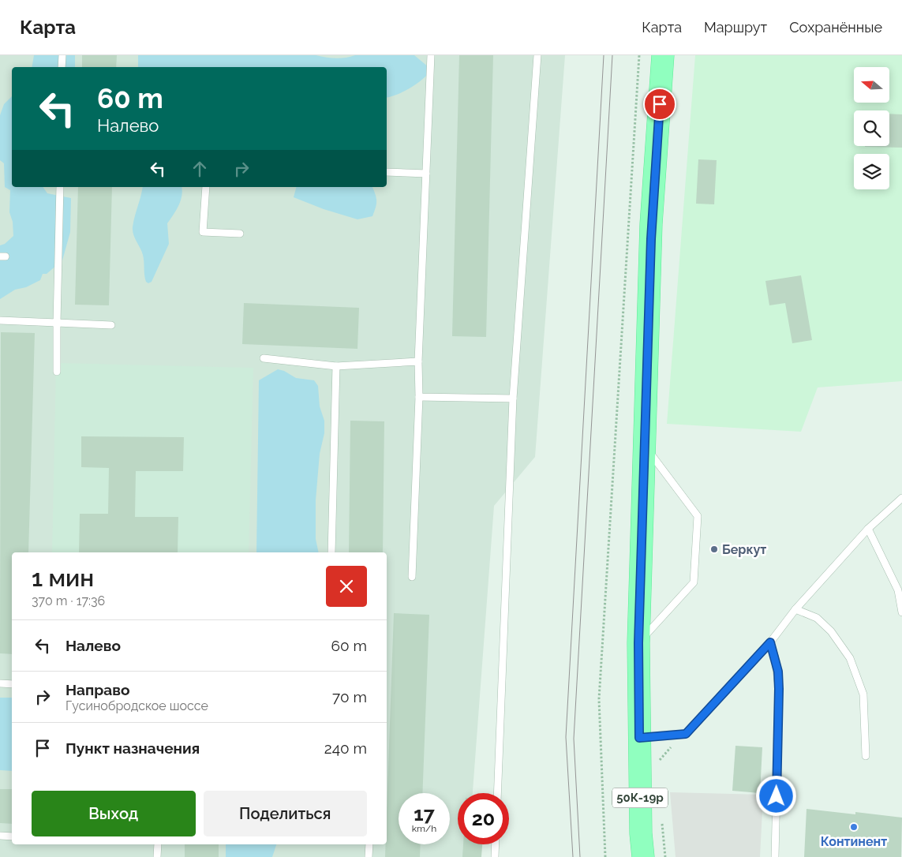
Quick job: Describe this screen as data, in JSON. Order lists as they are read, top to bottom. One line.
{"streets":{"main road":["50К-19р"]},"places":["Беркут","Континент"],"north":"left","page":{"header":"Карта","nav":["Карта","Маршрут","Сохранённые"],"turn":["60 m","Налево"],"heading":["1 мин","370 m · 17:36"],"list":[{"name":"Налево","value":"60 m"},{"name":"Направо","note":"Гусинобродское шоссе","value":"70 m"},{"name":"Пункт назначения","value":"240 m"}],"buttons":["Выход","Поделиться"],"speed":"17 km/h","limit":"20"}}
